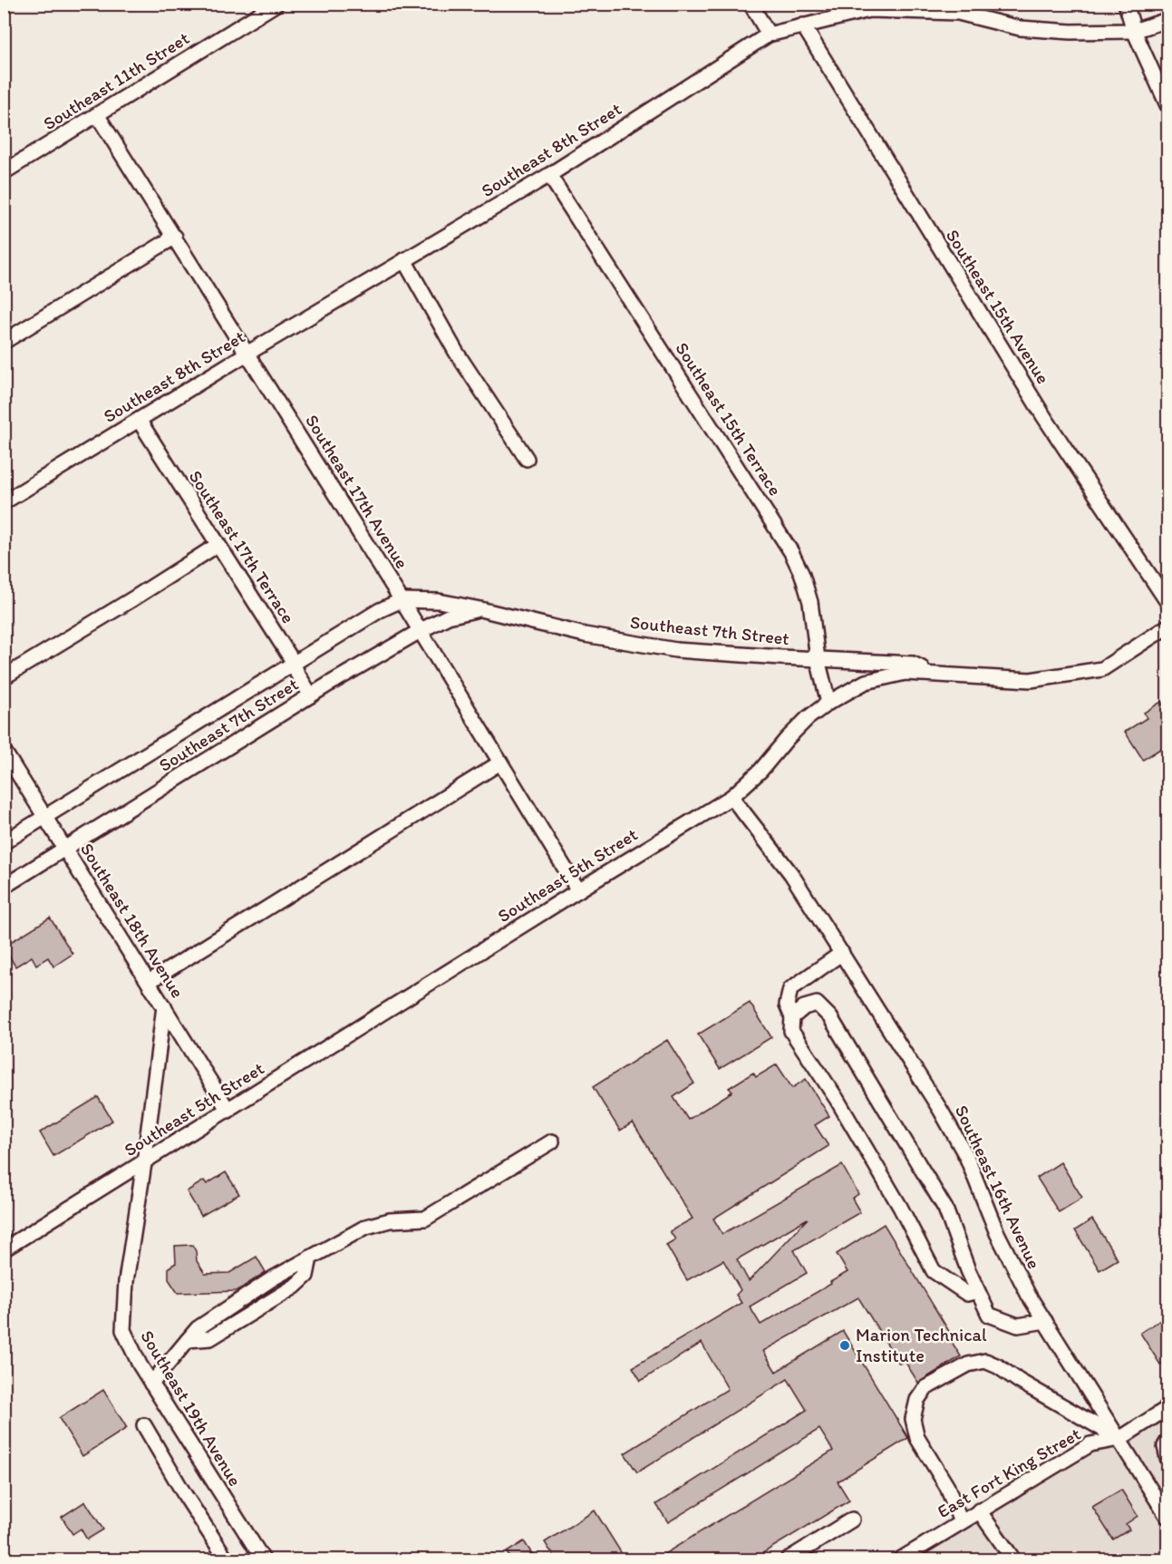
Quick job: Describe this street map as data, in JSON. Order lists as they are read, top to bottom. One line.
{"streets":{"street":["Southeast 11th Street","Southeast 8th Street","Southeast 15th Avenue","Southeast 15th Terrace","Southeast 17th Avenue","Southeast 17th Terrace","Southeast 7th Street","Southeast 5th Street","Southeast 18th Avenue","Southeast 16th Avenue","Southeast 19th Avenue","East Fort King Street"]},"crossings":[["Southeast 11th Street","Southeast 17th Avenue"],["Southeast 8th Street","Southeast 15th Avenue"],["Southeast 8th Street","Southeast 15th Terrace"],["Southeast 8th Street","Southeast 17th Avenue"],["Southeast 8th Street","Southeast 17th Terrace"],["Southeast 15th Terrace","Southeast 7th Street"],["Southeast 15th Terrace","Southeast 5th Street"],["Southeast 17th Avenue","Southeast 7th Street"],["Southeast 17th Avenue","Southeast 5th Street"],["Southeast 17th Terrace","Southeast 7th Street"],["Southeast 7th Street","Southeast 5th Street"],["Southeast 7th Street","Southeast 18th Avenue"],["Southeast 5th Street","Southeast 18th Avenue"],["Southeast 5th Street","Southeast 16th Avenue"],["Southeast 5th Street","Southeast 19th Avenue"],["Southeast 18th Avenue","Southeast 19th Avenue"],["Southeast 16th Avenue","East Fort King Street"]],"places":["Marion Technical Institute"]}
